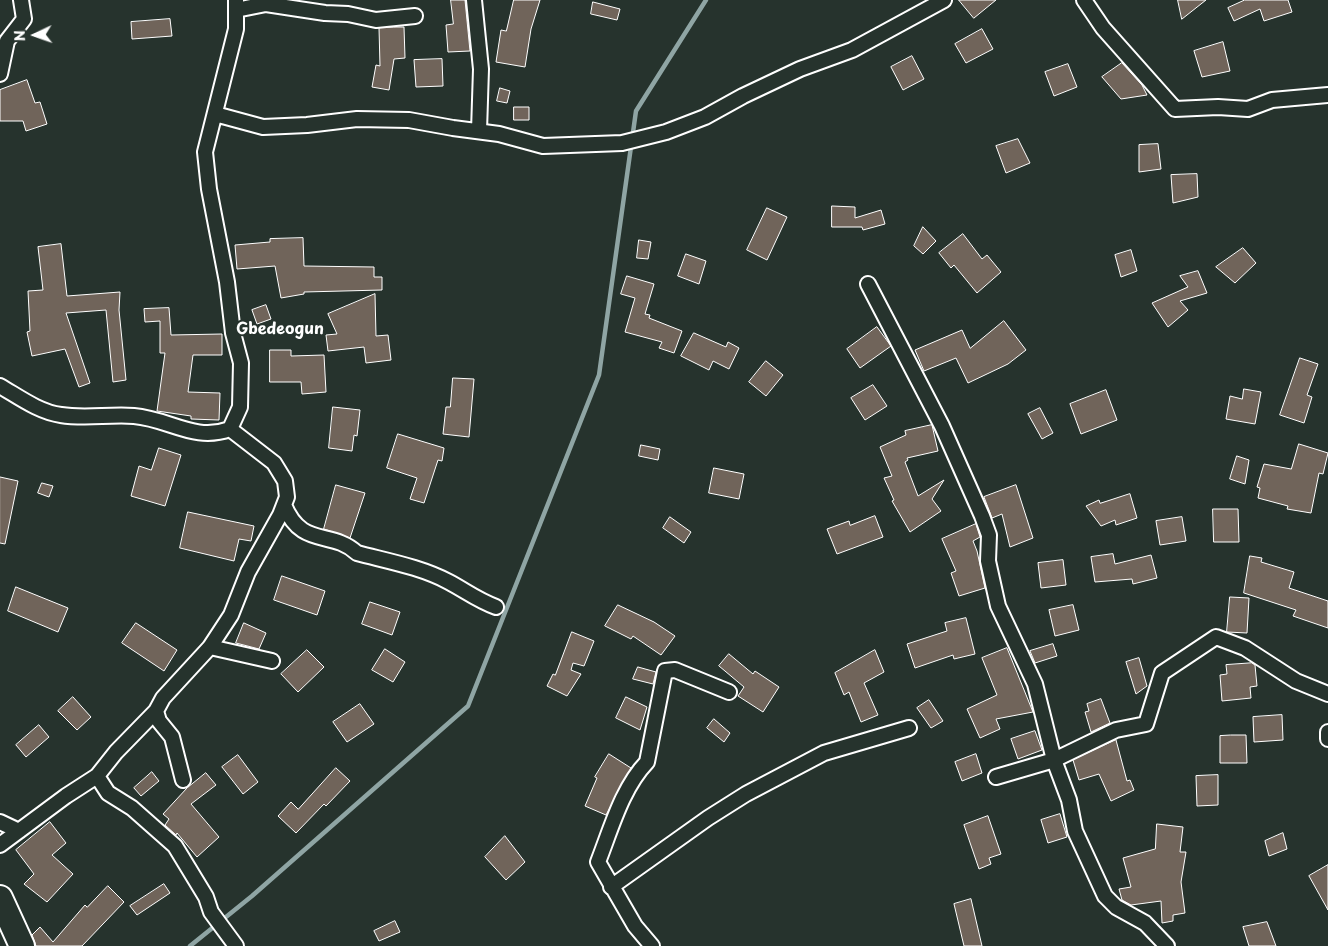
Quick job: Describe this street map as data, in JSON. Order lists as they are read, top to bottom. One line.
{"districts":["Gbedeogun"],"north":"left"}
